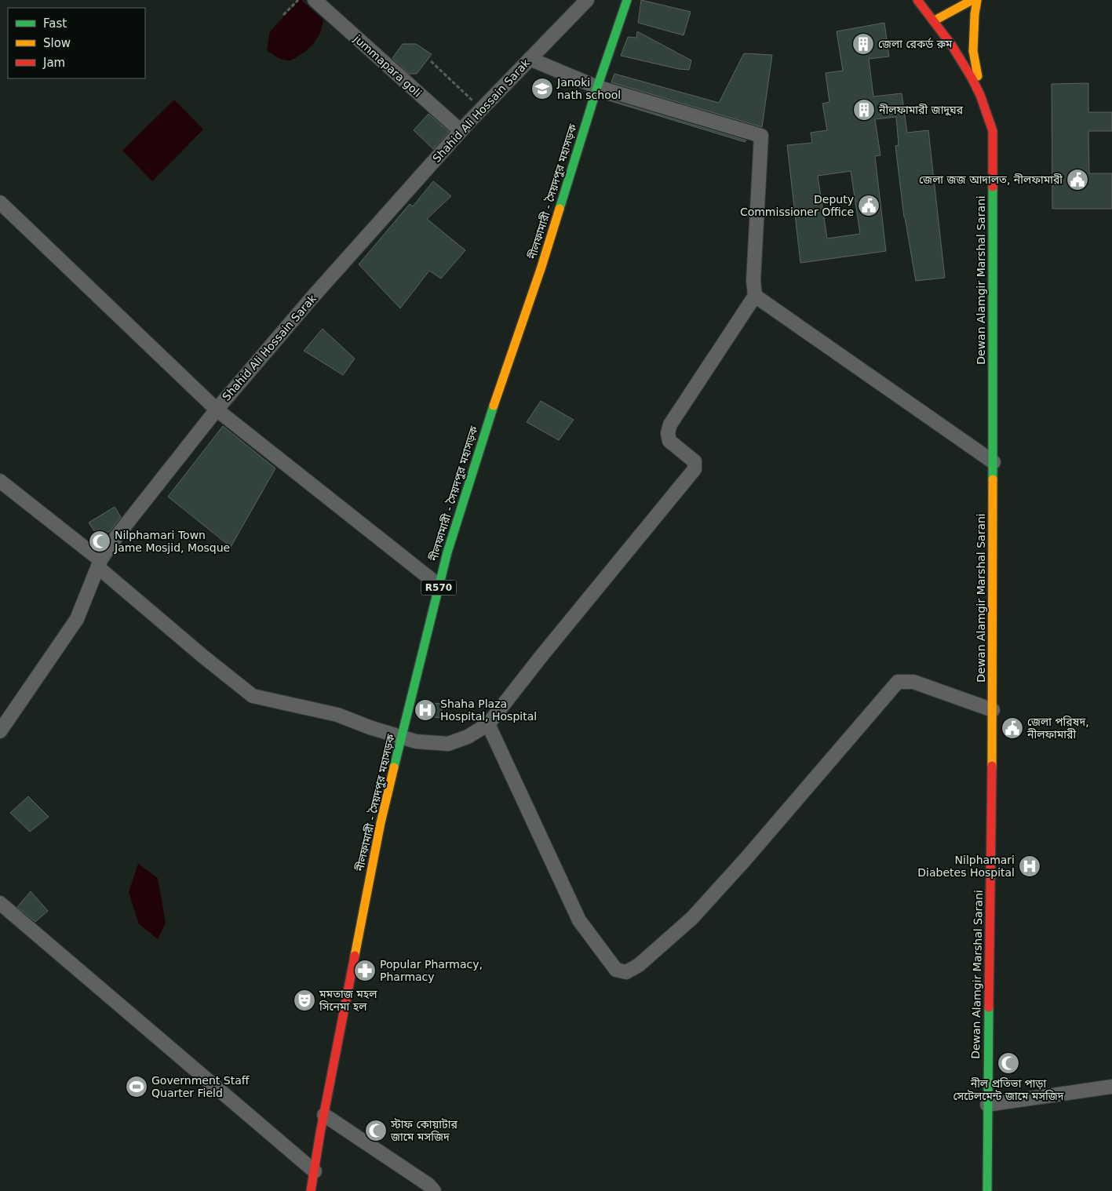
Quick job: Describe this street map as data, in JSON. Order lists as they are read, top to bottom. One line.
{"streets":{"street":["jummapara goli","Shahid Ali Hossain Sarak","নীলফামারী - সৈয়দপুর মহাসড়ক","Dewan Alamgir Marshal Sarani","R570"]},"crossings":[["jummapara goli","Shahid Ali Hossain Sarak"]],"places":{"building":["জেলা রেকর্ড রুম","নীলফামারী জাদুঘর"],"school or university":["Janoki nath school"],"public building":["জেলা জজ আদালত, নীলফামারী","Deputy Commissioner Office","জেলা পরিষদ, নীলফামারী"],"mosque":["Nilphamari Town Jame Mosjid, Mosque","নীল প্রতিভা পাড়া সেটেলমেন্ট জামে মসজিদ","স্টাফ কোয়াটার জামে মসজিদ"],"hospital":["Shaha Plaza Hospital, Hospital","Nilphamari Diabetes Hospital"],"pharmacy":["Popular Pharmacy, Pharmacy"],"theatre":["মমতাজ মহল সিনেমা হল"],"sports":["Government Staff Quarter Field"]},"legend":["Fast","Slow","Jam"]}
